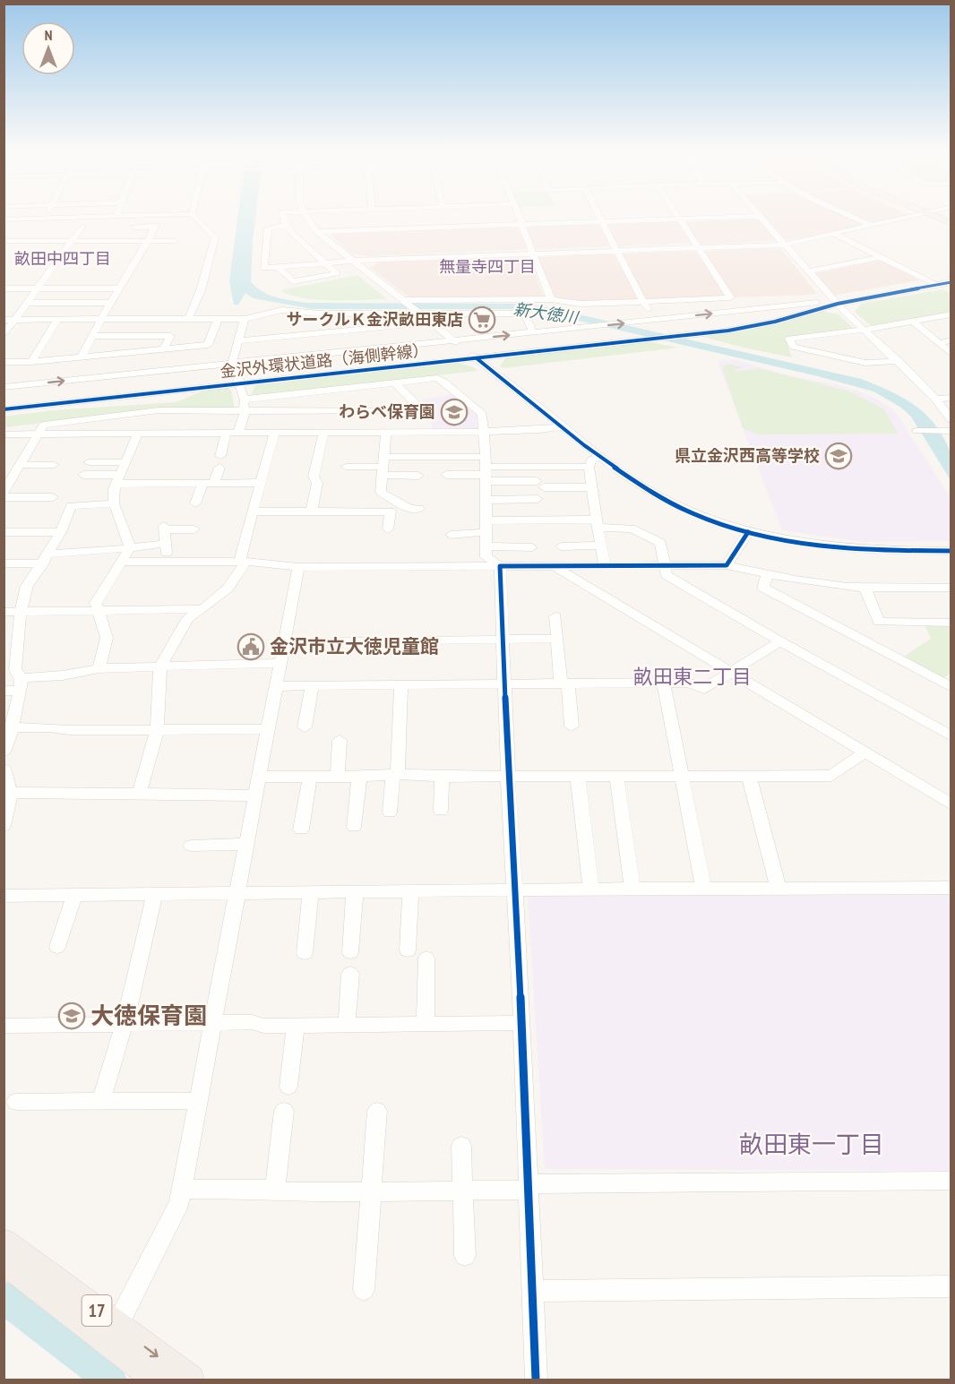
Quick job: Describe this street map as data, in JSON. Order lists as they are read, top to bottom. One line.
{"streets":{"main road":["17"],"street":["金沢外環状道路（海側幹線）"]},"districts":["畝田中四丁目","無量寺四丁目","畝田東二丁目","畝田東一丁目"],"water":["新大徳川"],"places":{"supermarket":["サークルＫ金沢畝田東店"],"school or university":["わらべ保育園","県立金沢西高等学校","大徳保育園"],"public building":["金沢市立大徳児童館"]},"north":"top"}
